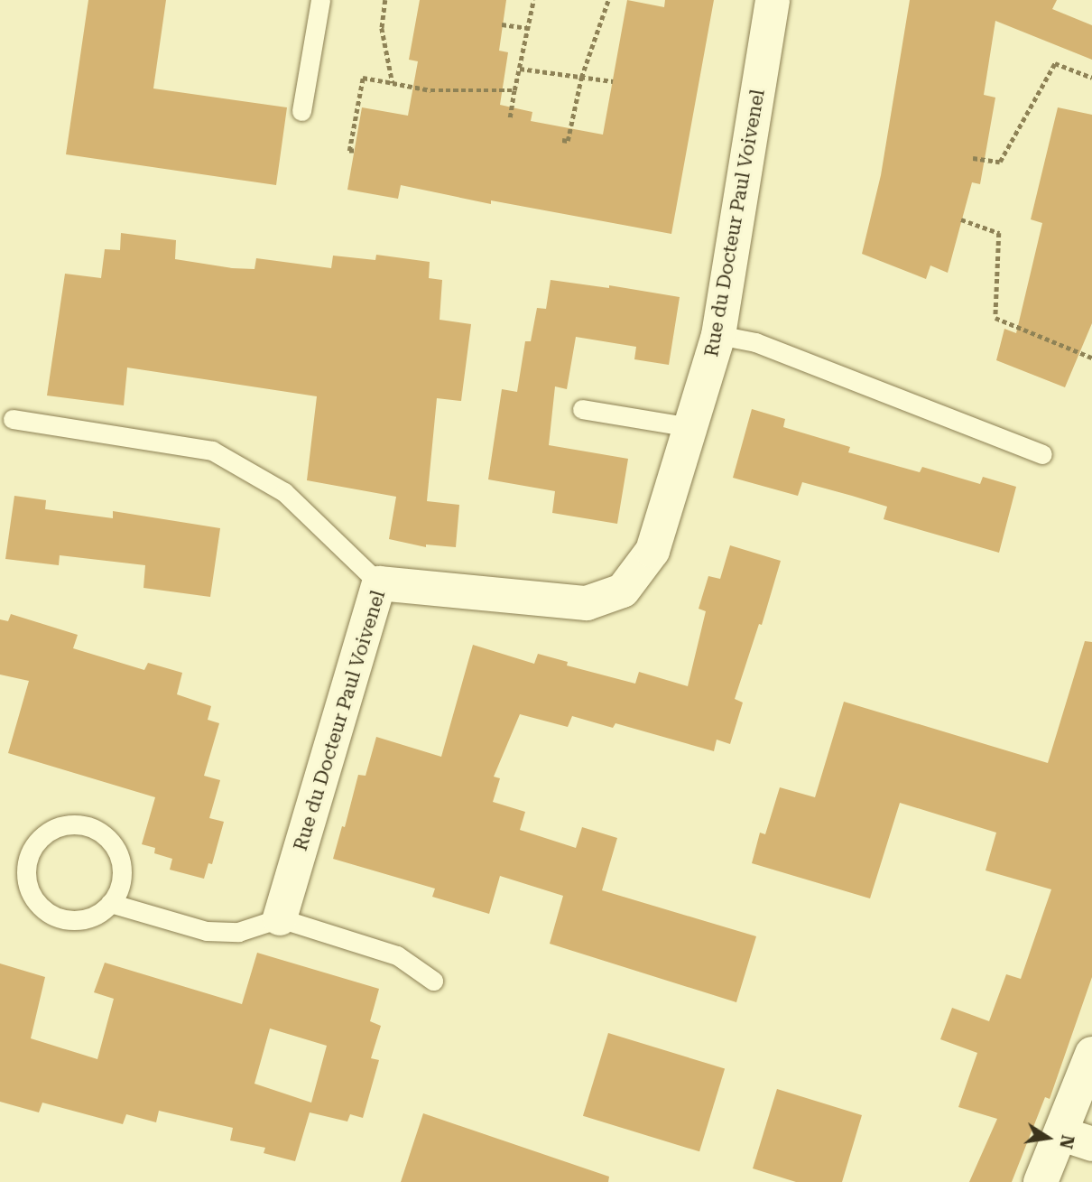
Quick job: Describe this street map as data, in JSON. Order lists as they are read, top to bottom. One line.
{"streets":{"street":["Rue du Docteur Paul Voivenel"]},"north":"right"}
